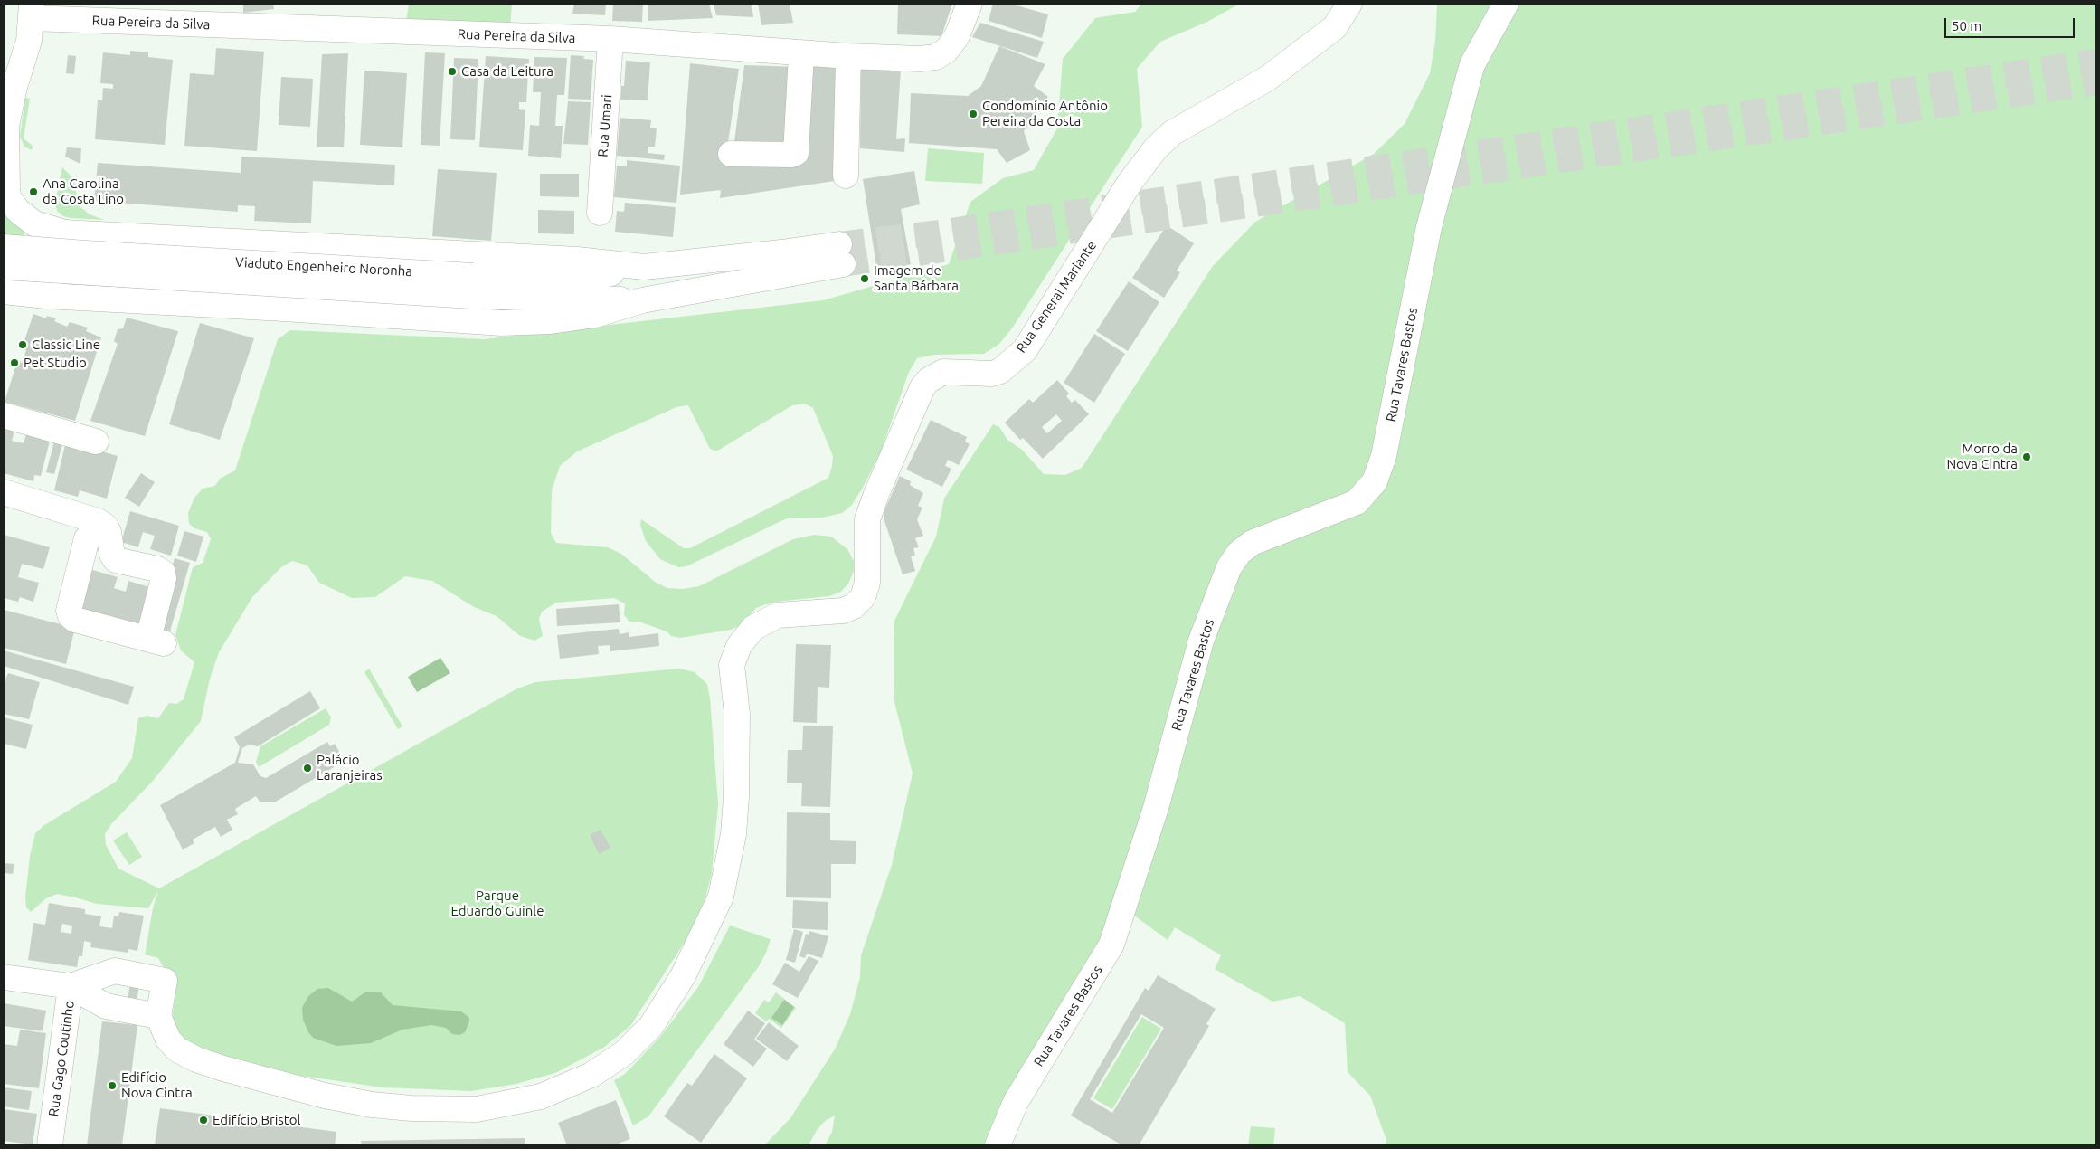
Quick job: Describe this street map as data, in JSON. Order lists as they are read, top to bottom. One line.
{"streets":{"street":["Rua Pereira da Silva","Rua Umari","Viaduto Engenheiro Noronha","Rua General Mariante","Rua Tavares Bastos","Rua Gago Coutinho"]},"crossings":[["Rua Pereira da Silva","Rua Umari"]],"parks":["Parque Eduardo Guinle"],"places":["Casa da Leitura","Condomínio Antônio Pereira da Costa","Ana Carolina da Costa Lino","Imagem de Santa Bárbara","Classic Line","Pet Studio","Morro da Nova Cintra","Palácio Laranjeiras","Edifício Nova Cintra","Edifício Bristol"],"scale_bar":"50 m"}
